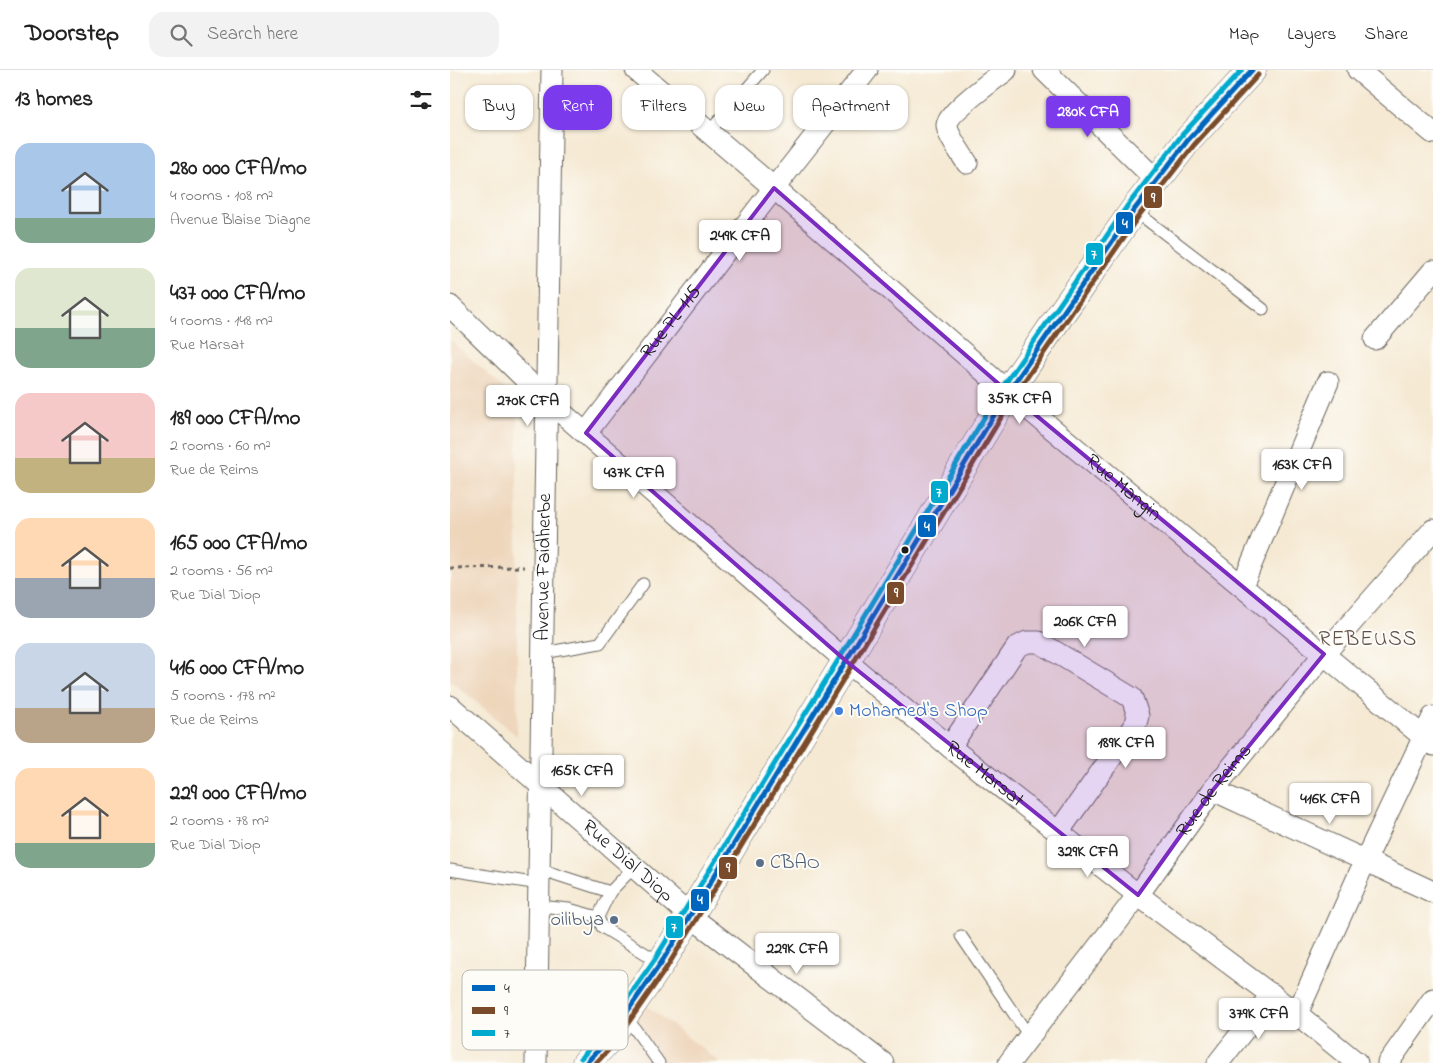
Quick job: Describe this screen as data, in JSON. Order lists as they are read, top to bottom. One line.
{"streets":{"street":["Rue PL-115","Rue Mangin","Avenue Faidherbe","Rue Marsat","Rue de Reims","Rue Dial Diop"]},"crossings":[["Rue PL-115","Rue Mangin"],["Rue PL-115","Rue Marsat"],["Rue Mangin","Rue de Reims"],["Avenue Faidherbe","Rue Marsat"],["Avenue Faidherbe","Rue Dial Diop"],["Rue Marsat","Rue de Reims"]],"districts":["REBEUSS"],"places":["Mohamed's Shop","CBAO","oilibya"],"lines":["transit line 4","transit line 7","transit line 9"],"legend":["4","9","7"],"page":{"header":"Doorstep","search":"Search here","nav":["Map","Layers","Share"],"heading":"13 homes","chip":["Buy","Rent","Filters","New","Apartment"],"price":["280K CFA","249K CFA","357K CFA","270K CFA","163K CFA","437K CFA","206K CFA","189K CFA","165K CFA","416K CFA","329K CFA","229K CFA","379K CFA"],"list":[{"name":"280 000 CFA/mo","note":"4 rooms · 108 m² · Avenue Blaise Diagne"},{"name":"437 000 CFA/mo","note":"4 rooms · 148 m² · Rue Marsat"},{"name":"189 000 CFA/mo","note":"2 rooms · 60 m² · Rue de Reims"},{"name":"165 000 CFA/mo","note":"2 rooms · 56 m² · Rue Dial Diop"},{"name":"416 000 CFA/mo","note":"5 rooms · 178 m² · Rue de Reims"},{"name":"229 000 CFA/mo","note":"2 rooms · 78 m² · Rue Dial Diop"}]}}
